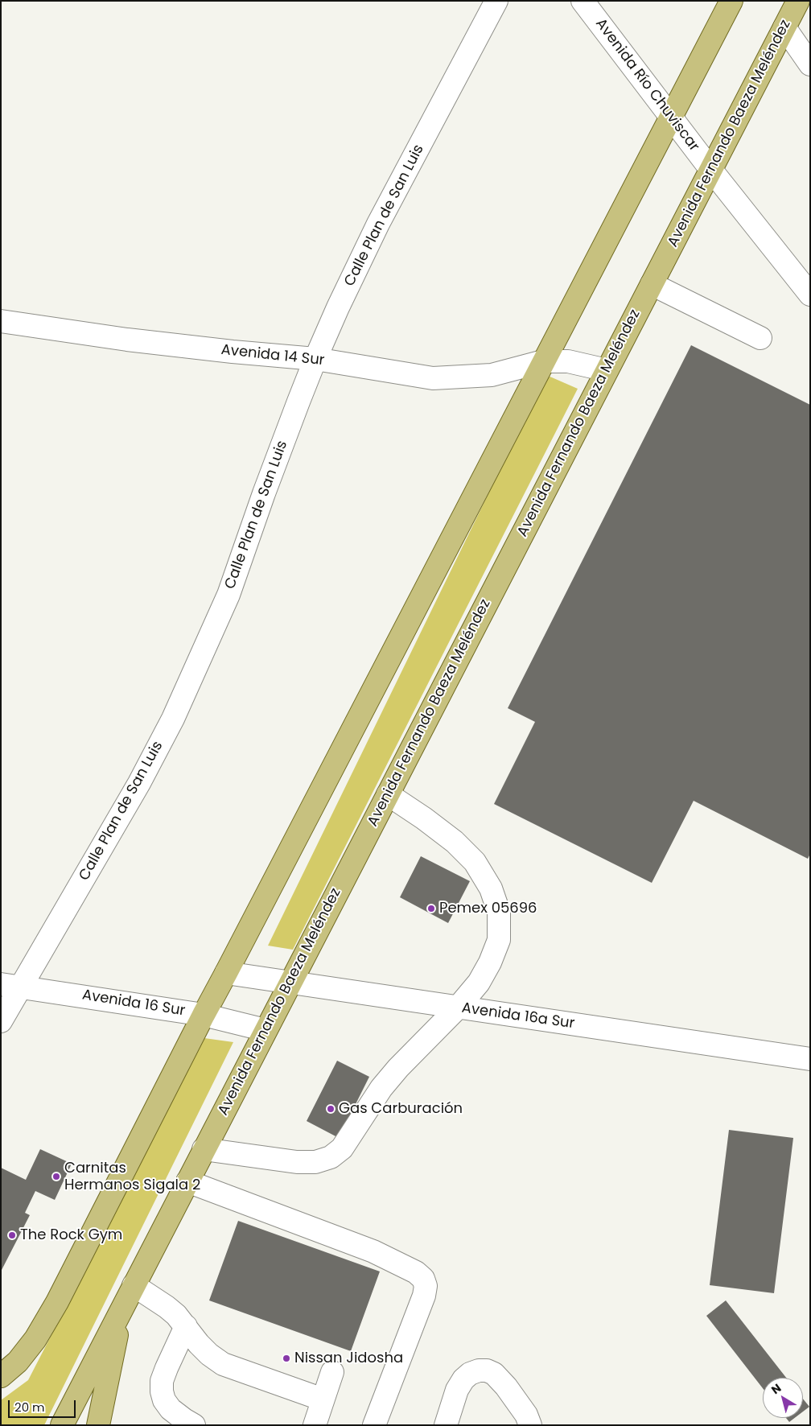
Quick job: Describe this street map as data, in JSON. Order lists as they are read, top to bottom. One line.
{"streets":{"main road":["Avenida Fernando Baeza Meléndez"],"street":["Avenida Río Chuviscar","Calle Plan de San Luis","Avenida 14 Sur","Avenida 16 Sur","Avenida 16a Sur"]},"crossings":[["Avenida Río Chuviscar","Avenida Fernando Baeza Meléndez"],["Avenida Fernando Baeza Meléndez","Avenida 14 Sur"],["Avenida Fernando Baeza Meléndez","Avenida 16 Sur"],["Avenida Fernando Baeza Meléndez","Avenida 16a Sur"],["Calle Plan de San Luis","Avenida 14 Sur"],["Calle Plan de San Luis","Avenida 16 Sur"]],"places":["Pemex 05696","Gas Carburación","Carnitas Hermanos Sigala 2","The Rock Gym","Nissan Jidosha"],"scale_bar":"20 m","north":"top left"}
